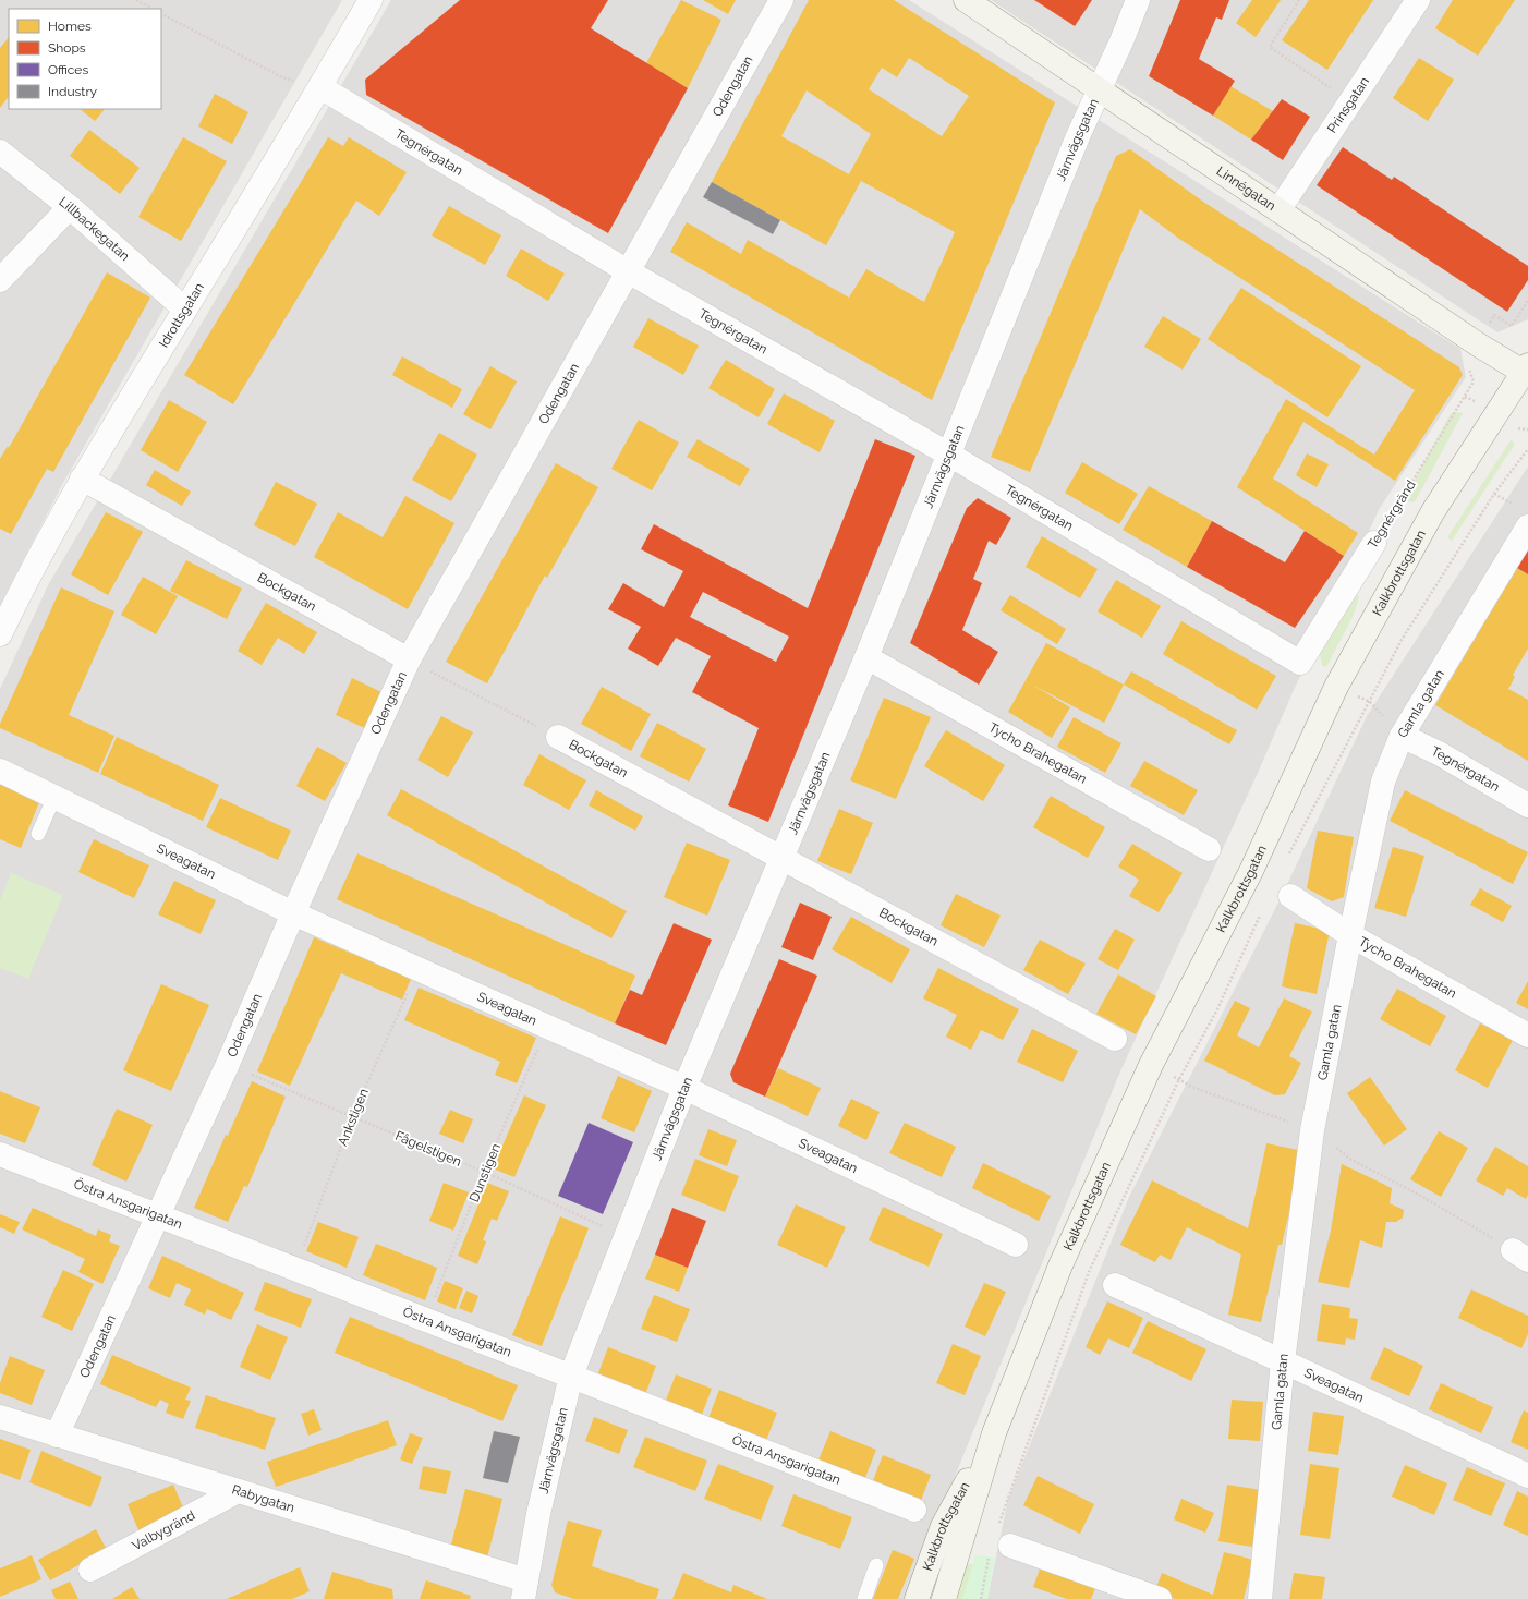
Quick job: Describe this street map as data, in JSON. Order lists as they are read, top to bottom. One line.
{"streets":{"main road":["Linnégatan","Kalkbrottsgatan"],"street":["Odengatan","Prinsgatan","Järnvägsgatan","Tegnérgatan","Lillbackegatan","Idrottsgatan","Tegnérgränd","Bockgatan","Gamla gatan","Tycho Brahegatan","Sveagatan","Östra Ansgarigatan","Rabygatan","Valbygränd"],"path":["Ankstigen","Fågelstigen","Dunstigen"]},"crossings":[["Odengatan","Tegnérgatan"],["Odengatan","Bockgatan"],["Odengatan","Sveagatan"],["Odengatan","Fågelstigen"],["Odengatan","Östra Ansgarigatan"],["Odengatan","Rabygatan"],["Prinsgatan","Linnégatan"],["Järnvägsgatan","Tegnérgatan"],["Järnvägsgatan","Linnégatan"],["Järnvägsgatan","Bockgatan"],["Järnvägsgatan","Tycho Brahegatan"],["Järnvägsgatan","Sveagatan"],["Järnvägsgatan","Fågelstigen"],["Järnvägsgatan","Östra Ansgarigatan"],["Järnvägsgatan","Rabygatan"],["Tegnérgatan","Idrottsgatan"],["Tegnérgatan","Tegnérgränd"],["Tegnérgatan","Gamla gatan"],["Linnégatan","Kalkbrottsgatan"],["Lillbackegatan","Idrottsgatan"],["Idrottsgatan","Bockgatan"],["Gamla gatan","Tycho Brahegatan"],["Gamla gatan","Sveagatan"],["Sveagatan","Ankstigen"],["Sveagatan","Dunstigen"],["Ankstigen","Fågelstigen"],["Ankstigen","Östra Ansgarigatan"],["Fågelstigen","Dunstigen"],["Dunstigen","Östra Ansgarigatan"],["Rabygatan","Valbygränd"]],"legend":["Homes","Shops","Offices","Industry"]}
